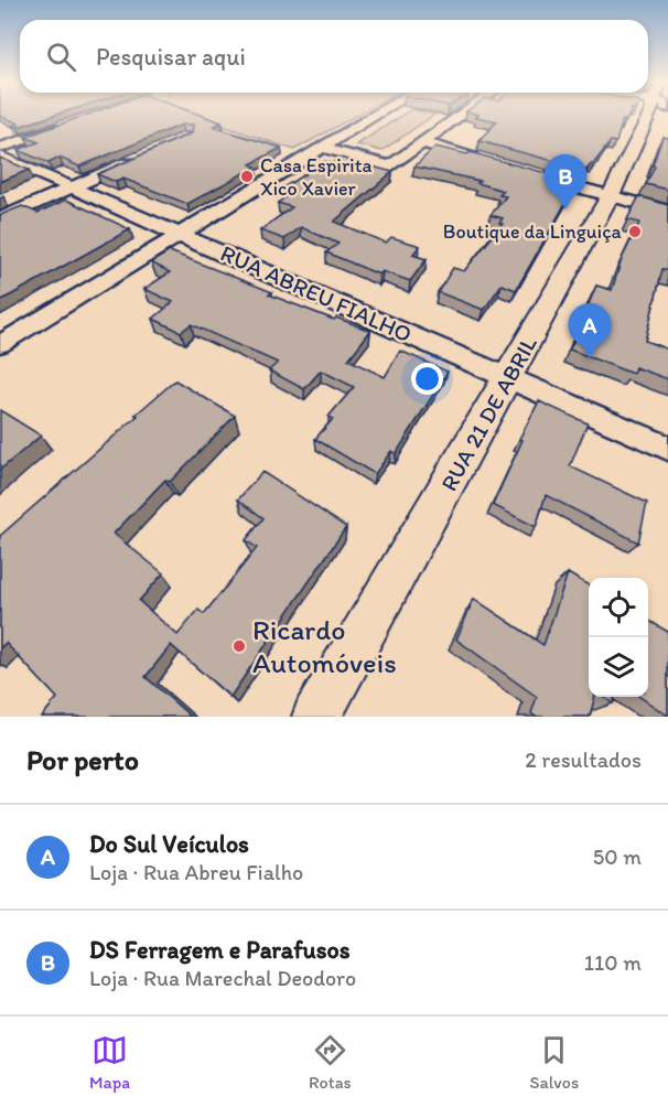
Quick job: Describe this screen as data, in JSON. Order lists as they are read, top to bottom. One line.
{"streets":{"street":["RUA ABREU FIALHO","RUA 21 DE ABRIL"]},"crossings":[["RUA ABREU FIALHO","RUA 21 DE ABRIL"]],"places":["Casa Espirita Xico Xavier","Boutique da Linguiça","Ricardo Automóveis"],"page":{"search":"Pesquisar aqui","pins":["B","A"],"heading":["Por perto","2 resultados"],"list":[{"mark":"A","name":"Do Sul Veículos","note":"Loja · Rua Abreu Fialho","value":"50 m"},{"mark":"B","name":"DS Ferragem e Parafusos","note":"Loja · Rua Marechal Deodoro","value":"110 m"}],"nav":["Mapa","Rotas","Salvos"]}}
